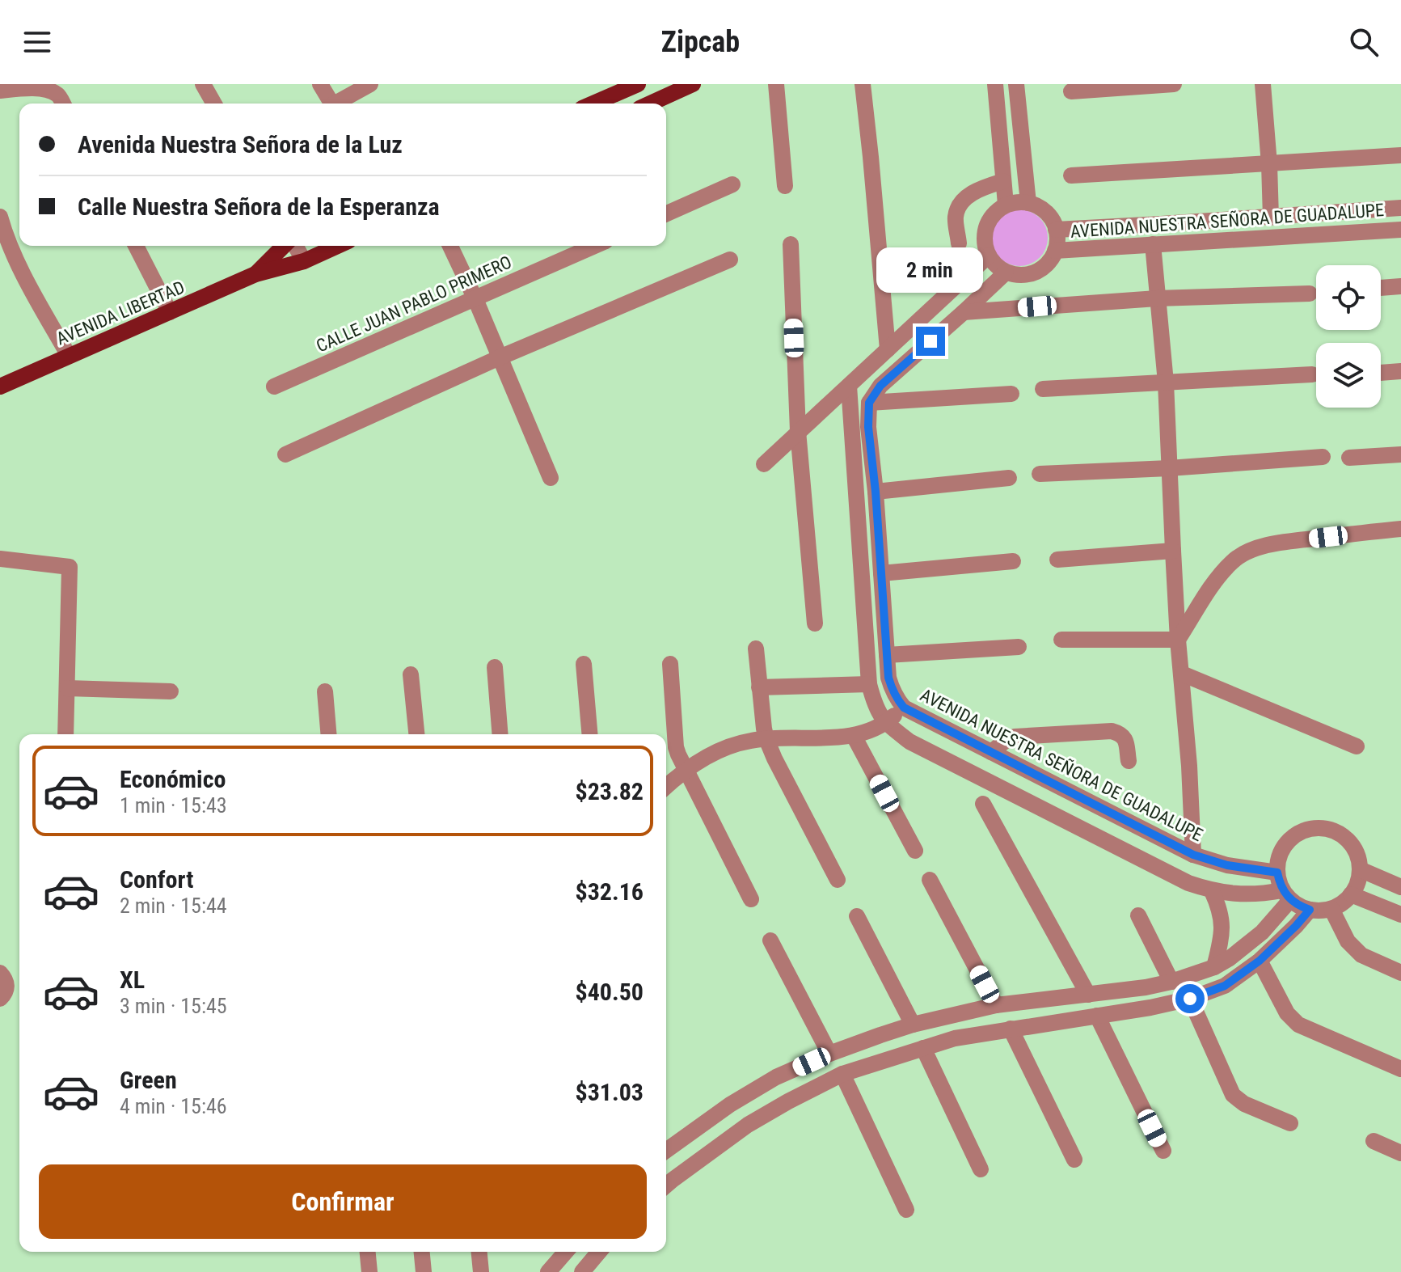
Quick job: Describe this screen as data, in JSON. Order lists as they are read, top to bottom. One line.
{"streets":{"main road":["AVENIDA LIBERTAD"],"street":["AVENIDA NUESTRA SEÑORA DE GUADALUPE","CALLE JUAN PABLO PRIMERO"]},"page":{"header":"Zipcab","banner":["Avenida Nuestra Señora de la Luz","Calle Nuestra Señora de la Esperanza"],"bubble":"2 min","list":[{"name":"Económico","note":"1 min · 15:43","value":"$23.82"},{"name":"Confort","note":"2 min · 15:44","value":"$32.16"},{"name":"XL","note":"3 min · 15:45","value":"$40.50"},{"name":"Green","note":"4 min · 15:46","value":"$31.03"}],"buttons":"Confirmar"}}
